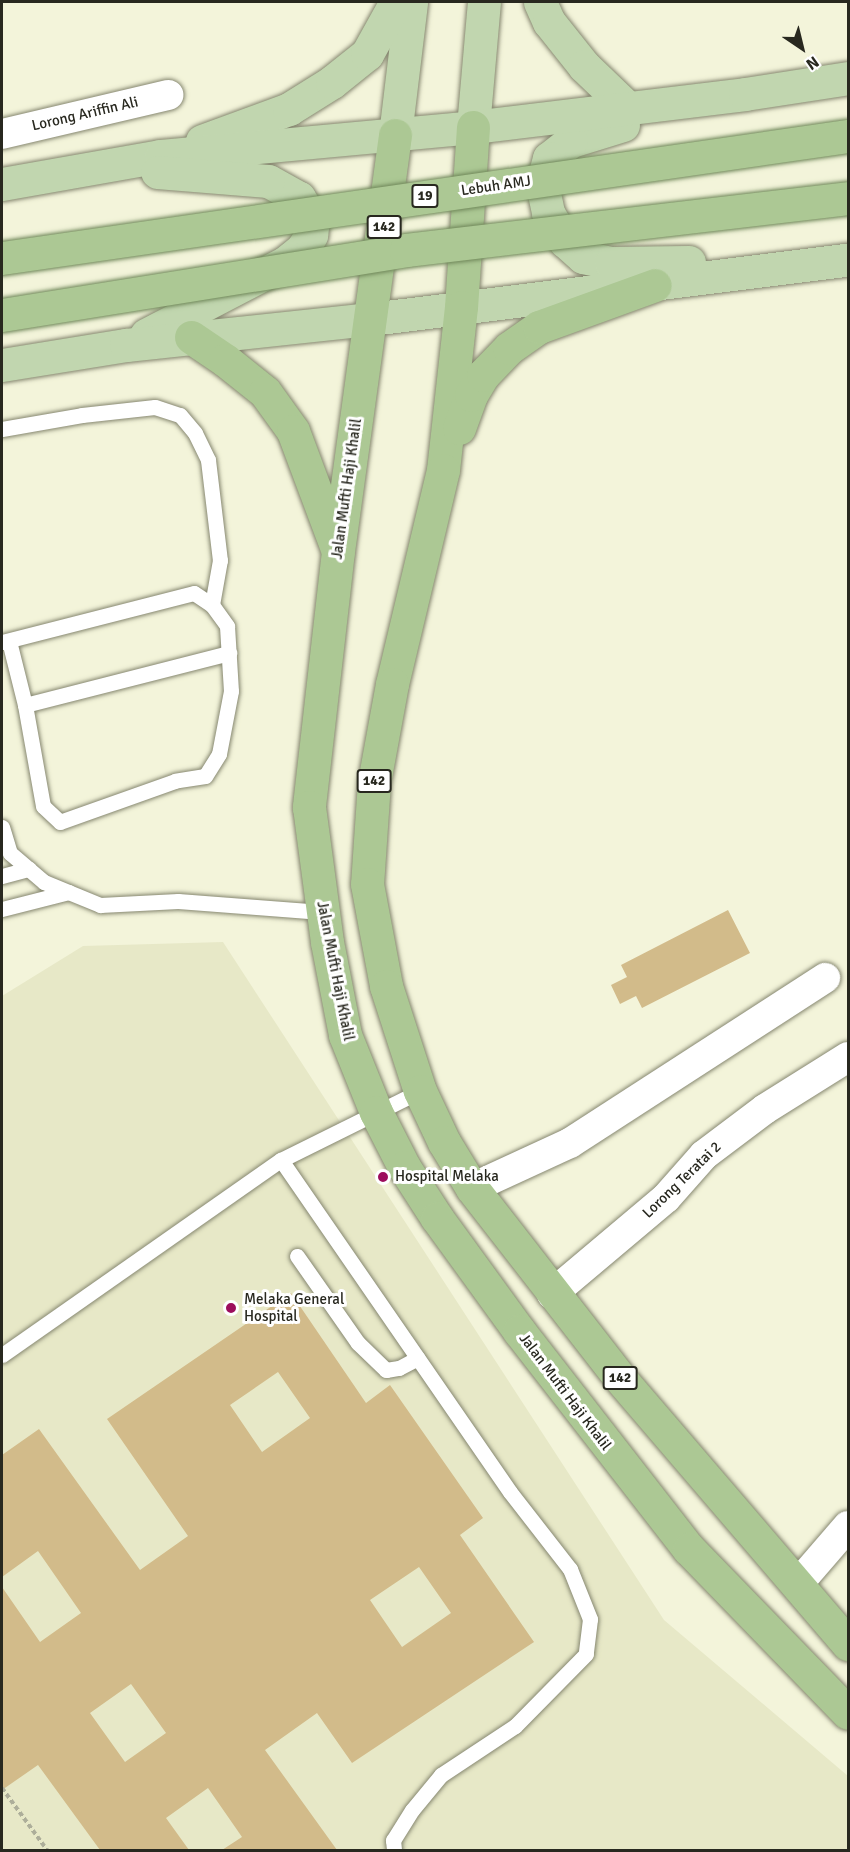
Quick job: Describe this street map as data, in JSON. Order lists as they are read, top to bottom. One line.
{"streets":{"highway":["Lebuh AMJ","19","142","Jalan Mufti Haji Khalil"],"street":["Lorong Ariffin Ali","Lorong Teratai 2"]},"crossings":[["142","Lorong Teratai 2"]],"places":["Hospital Melaka","Melaka General Hospital"],"north":"bottom right"}
